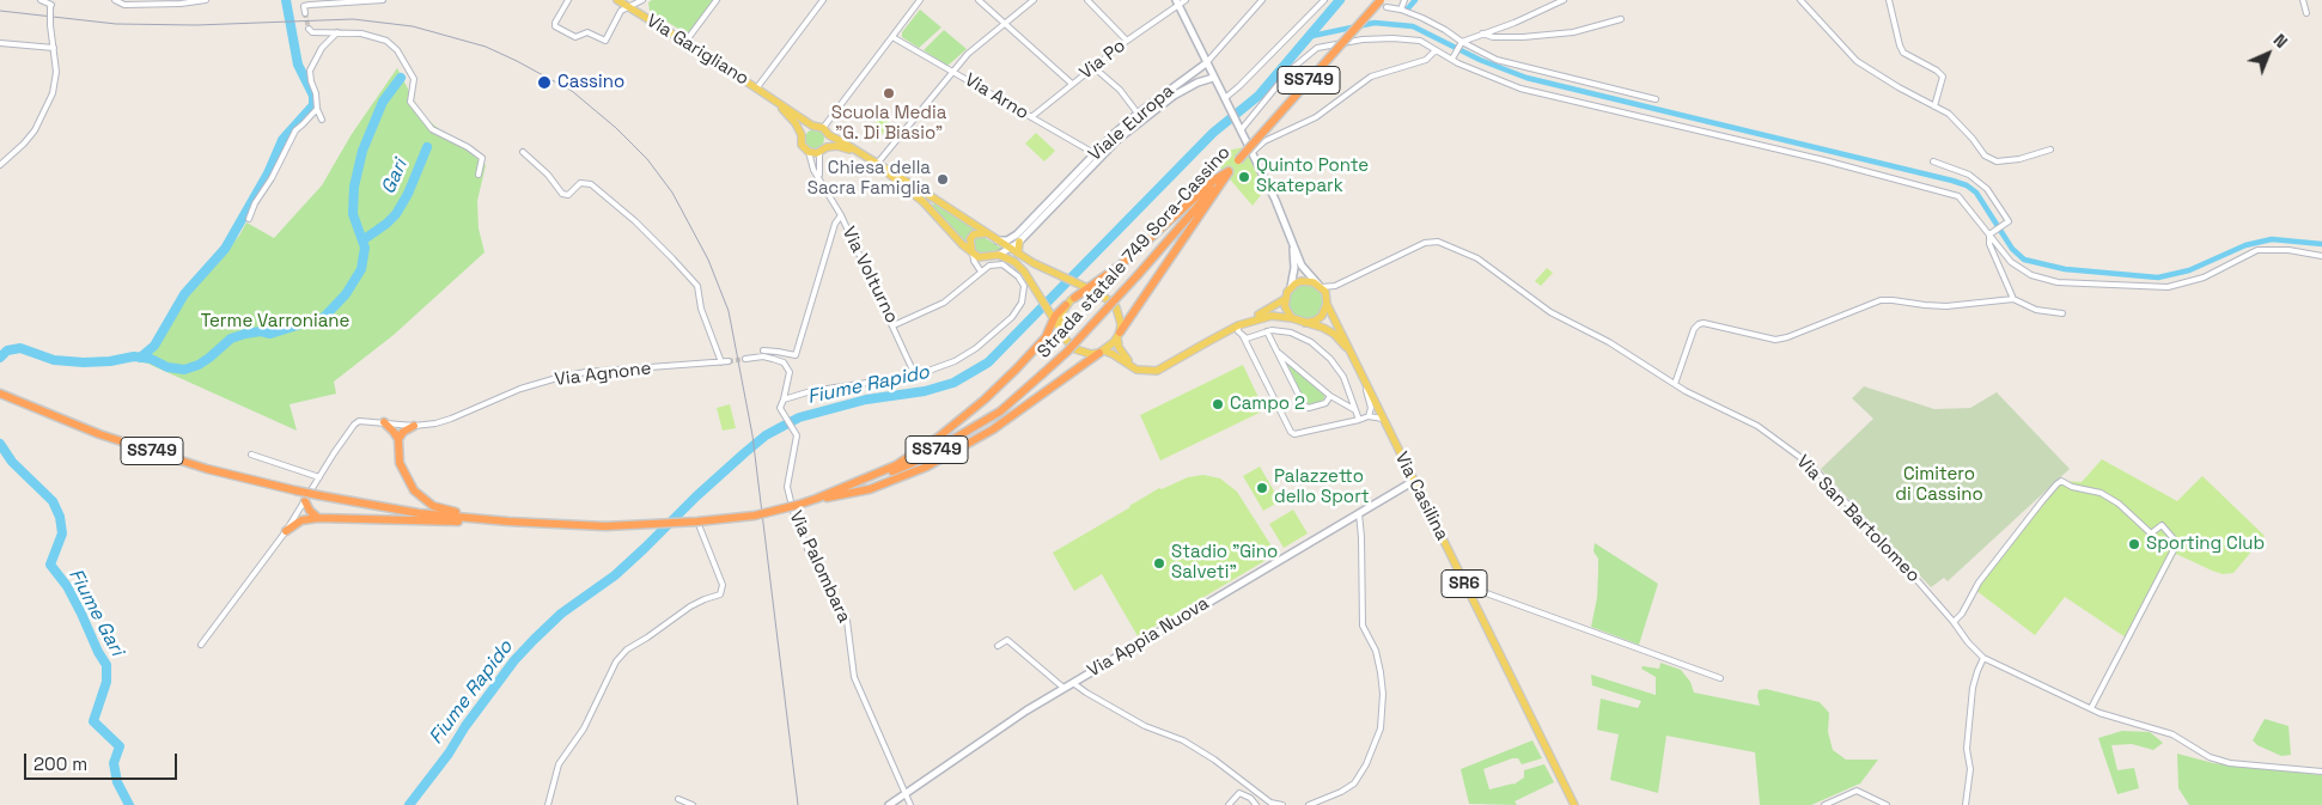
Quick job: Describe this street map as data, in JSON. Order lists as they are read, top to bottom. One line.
{"streets":{"highway":["SS749","Strada statale 749 Sora-Cassino"],"main road":["Via Garigliano","Via Casilina","SR6"],"street":["Via Po","Via Arno","Viale Europa","Via Volturno","Via Agnone","Via San Bartolomeo","Via Palombara","Via Appia Nuova"]},"crossings":[["Via Garigliano","Via Volturno"],["Via Po","Via Arno"],["Via Arno","Viale Europa"],["Via Casilina","Via Appia Nuova"],["Via Palombara","Via Appia Nuova"]],"water":["Gari","Fiume Rapido","Fiume Gari"],"parks":["Terme Varroniane","Cimitero di Cassino"],"places":["Cassino","Scuola Media \"G. Di Biasio\"","Quinto Ponte Skatepark","Chiesa della Sacra Famiglia","Campo 2","Palazzetto dello Sport","Sporting Club","Stadio \"Gino Salveti\""],"scale_bar":"200 m","north":"top right"}
